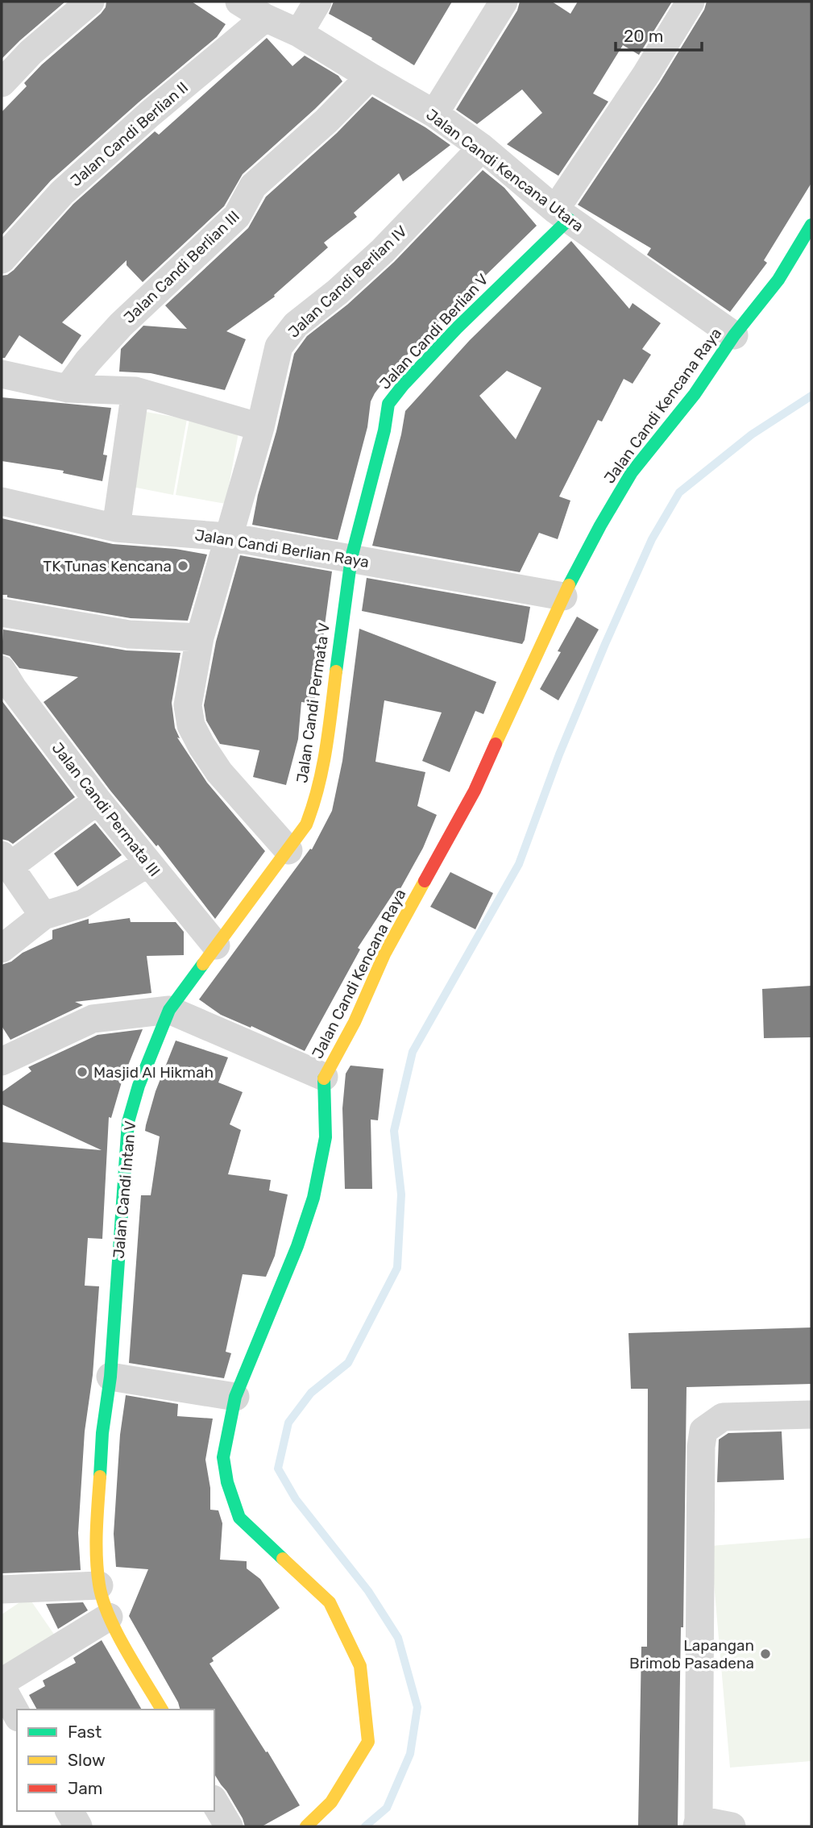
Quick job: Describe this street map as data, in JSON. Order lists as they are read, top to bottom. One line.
{"streets":{"street":["Jalan Candi Berlian II","Jalan Candi Kencana Utara","Jalan Candi Berlian III","Jalan Candi Berlian IV","Jalan Candi Berlian V","Jalan Candi Kencana Raya","Jalan Candi Berlian Raya","Jalan Candi Permata V","Jalan Candi Permata III","Jalan Candi Intan V"]},"crossings":[["Jalan Candi Berlian II","Jalan Candi Kencana Utara"],["Jalan Candi Kencana Utara","Jalan Candi Berlian III"],["Jalan Candi Kencana Utara","Jalan Candi Berlian IV"],["Jalan Candi Kencana Utara","Jalan Candi Berlian V"],["Jalan Candi Kencana Utara","Jalan Candi Kencana Raya"],["Jalan Candi Berlian IV","Jalan Candi Berlian Raya"],["Jalan Candi Berlian IV","Jalan Candi Permata V"],["Jalan Candi Berlian V","Jalan Candi Berlian Raya"],["Jalan Candi Berlian V","Jalan Candi Permata V"],["Jalan Candi Kencana Raya","Jalan Candi Berlian Raya"],["Jalan Candi Berlian Raya","Jalan Candi Permata V"],["Jalan Candi Permata V","Jalan Candi Permata III"],["Jalan Candi Permata V","Jalan Candi Intan V"]],"places":["TK Tunas Kencana","Masjid Al Hikmah","Lapangan Brimob Pasadena"],"legend":["Fast","Slow","Jam"],"scale_bar":"20 m"}
